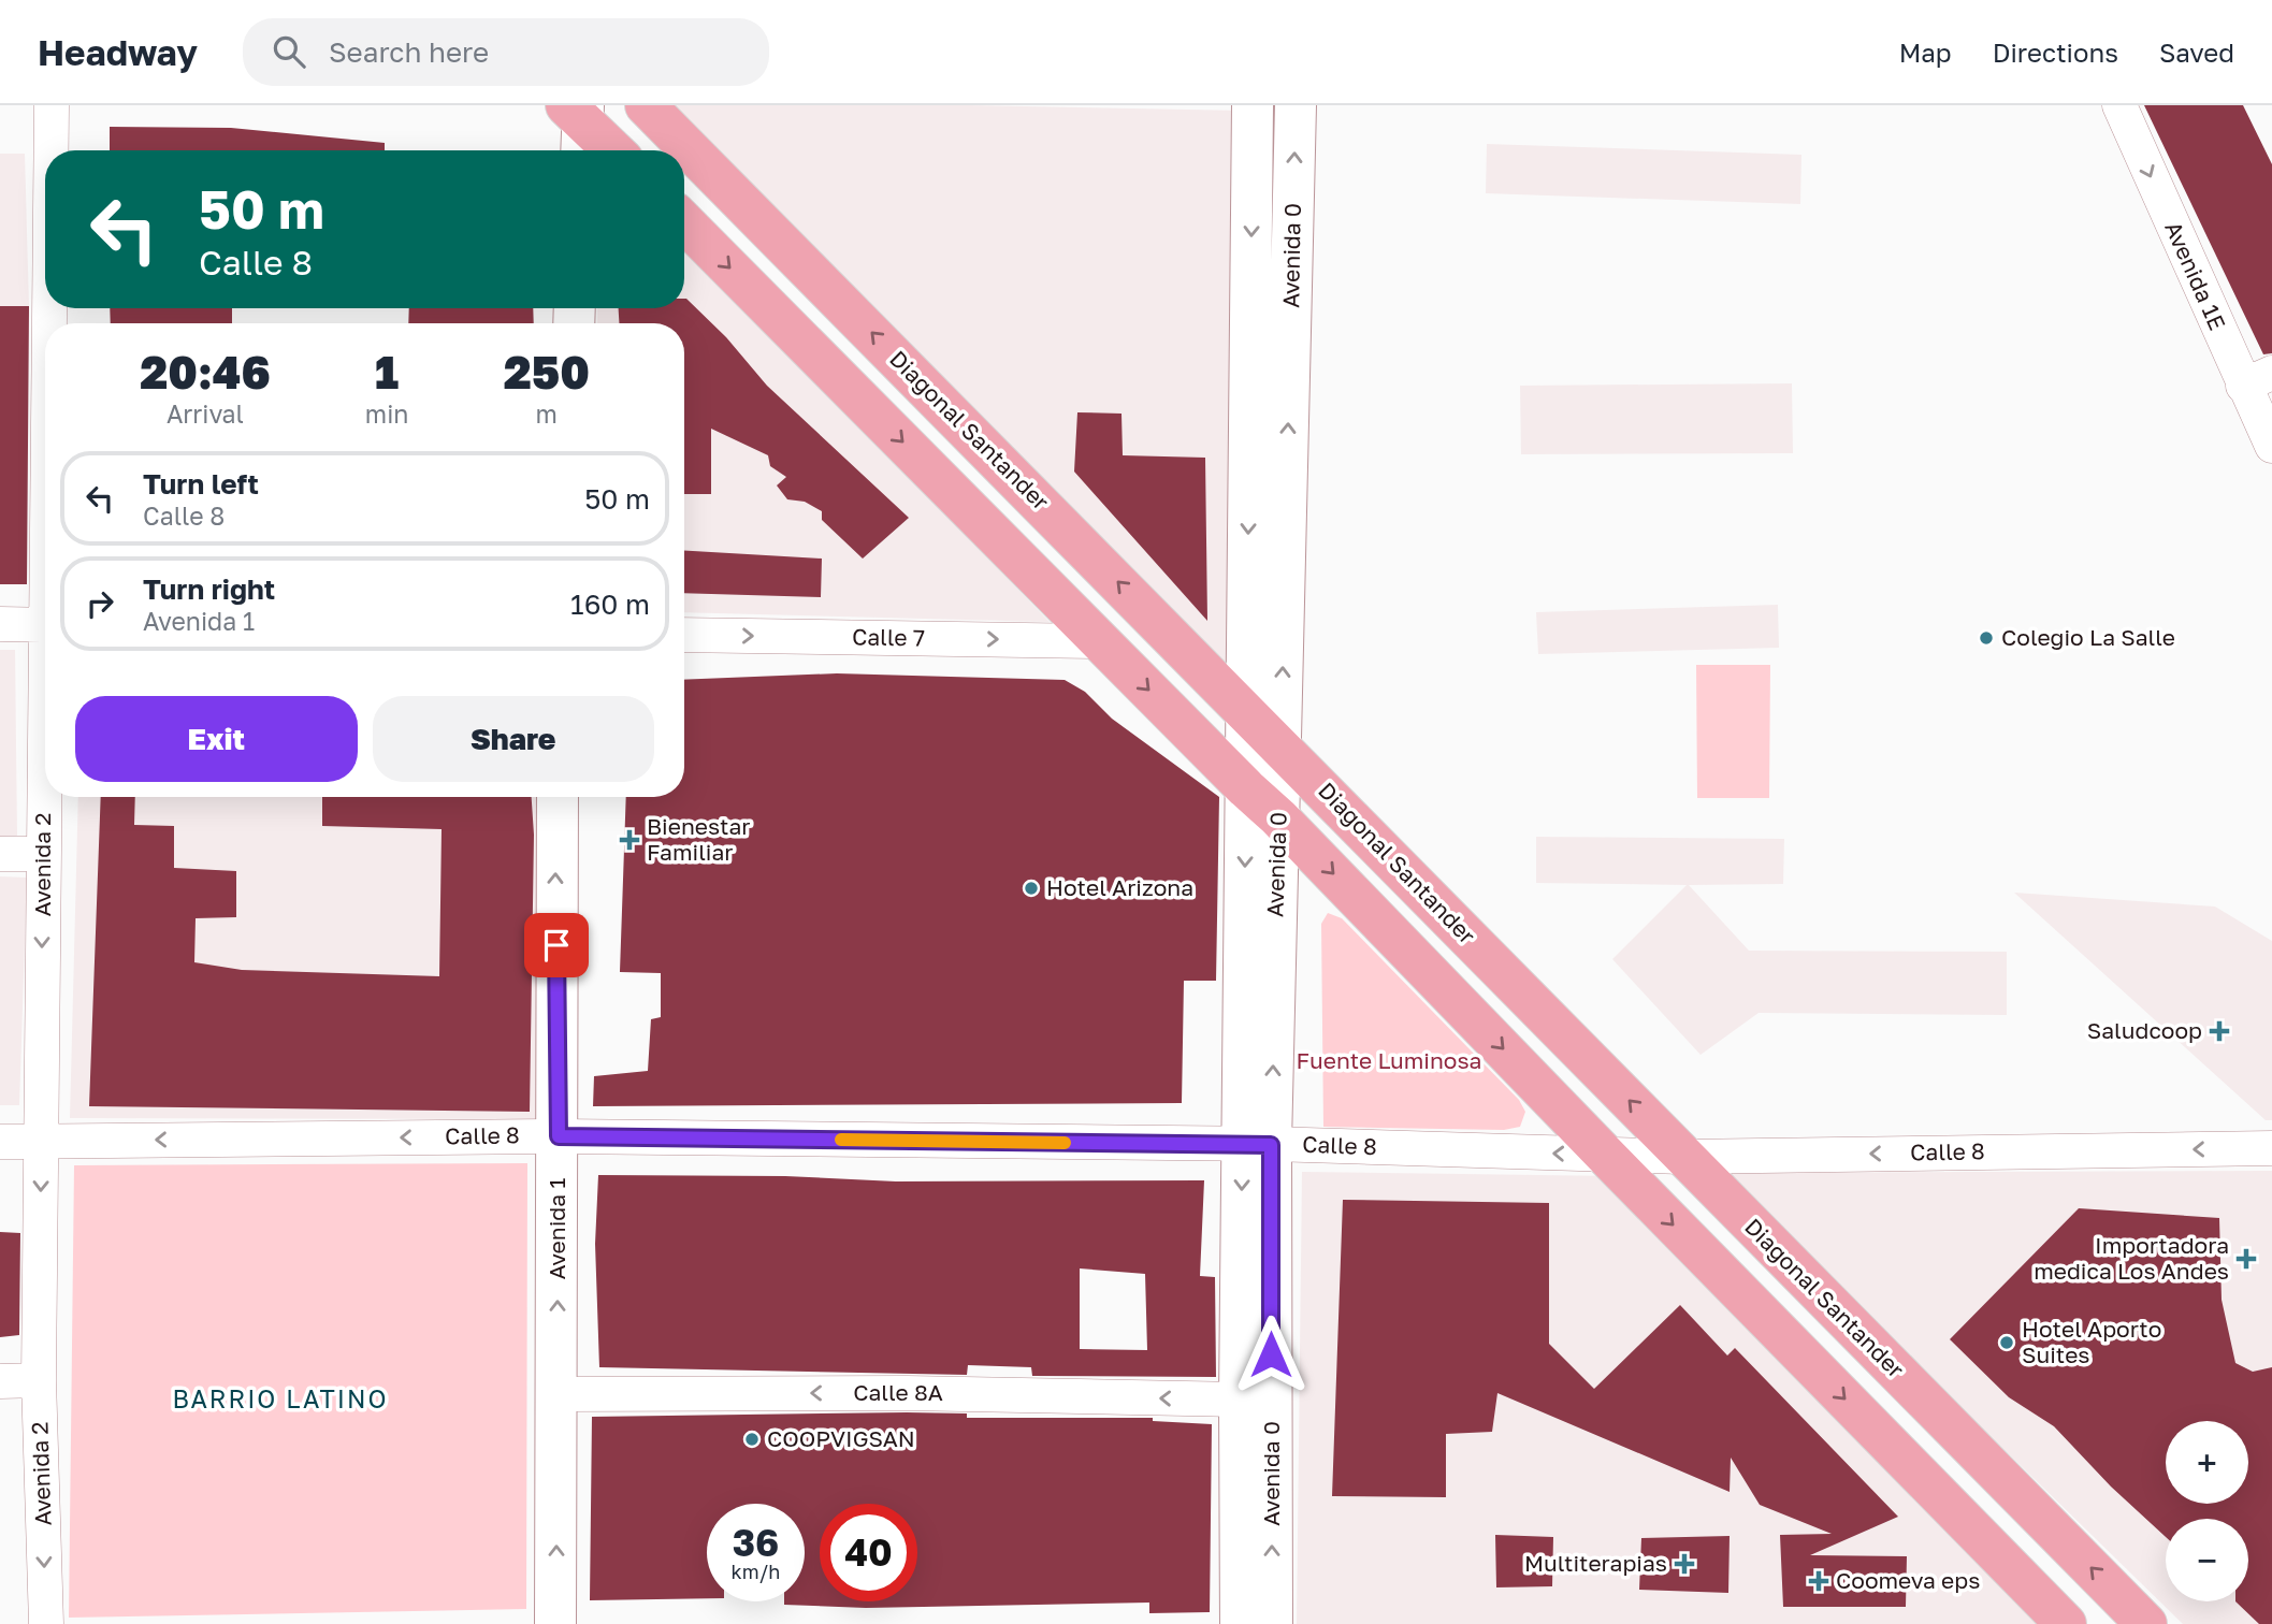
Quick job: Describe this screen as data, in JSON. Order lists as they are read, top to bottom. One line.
{"streets":{"main road":["Diagonal Santander"],"street":["Avenida 0","Avenida 1E","Calle 7","Avenida 2","Calle 8","Avenida 1","Calle 8A"]},"crossings":[["Avenida 0","Diagonal Santander"],["Avenida 0","Calle 8"],["Avenida 0","Calle 8A"],["Diagonal Santander","Calle 8"],["Avenida 2","Calle 8"],["Calle 8","Avenida 1"],["Avenida 1","Calle 8A"]],"one_way":["Avenida 1E","Calle 7","Avenida 2","Calle 8","Avenida 1","Calle 8A"],"districts":["BARRIO LATINO"],"parks":["Fuente Luminosa"],"places":{"other":["Colegio La Salle","Hotel Arizona","Hotel Aporto Suites","COOPVIGSAN"],"health":["Bienestar Familiar","Saludcoop","Importadora medica Los Andes","Multiterapias","Coomeva eps"]},"page":{"header":"Headway","search":"Search here","nav":["Map","Directions","Saved"],"turn":["50 m","Calle 8"],"eta":["20:46","Arrival","1","min","250","m"],"list":[{"name":"Turn left","note":"Calle 8","value":"50 m"},{"name":"Turn right","note":"Avenida 1","value":"160 m"}],"buttons":["Exit","Share"],"map_buttons":["+","−"],"speed":"36 km/h","limit":"40"}}
